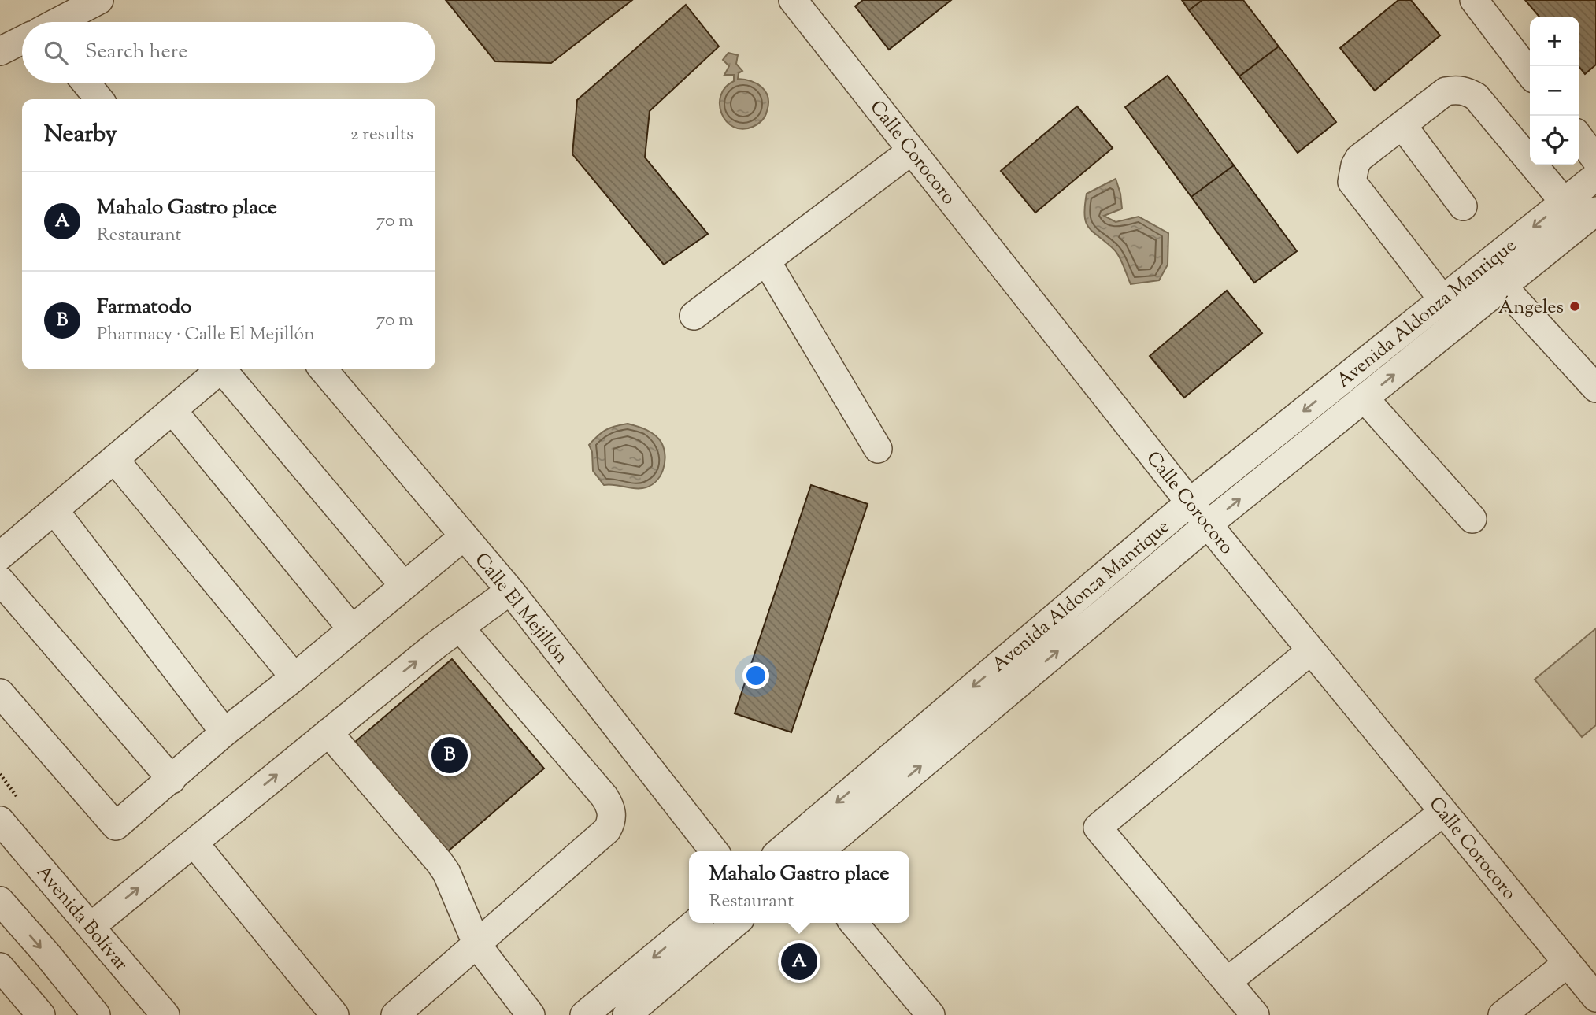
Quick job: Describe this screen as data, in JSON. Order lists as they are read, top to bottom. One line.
{"streets":{"street":["Calle Corocoro","Avenida Aldonza Manrique","Calle El Mejillón","Avenida Bolívar"]},"crossings":[["Calle Corocoro","Avenida Aldonza Manrique"]],"places":["Ángeles"],"page":{"map_buttons":["+","−"],"search":"Search here","heading":["Nearby","2 results"],"list":[{"mark":"A","name":"Mahalo Gastro place","note":"Restaurant","value":"70 m"},{"mark":"B","name":"Farmatodo","note":"Pharmacy · Calle El Mejillón","value":"70 m"}],"pins":["B","A"],"popup":["Mahalo Gastro place","Restaurant"]}}
